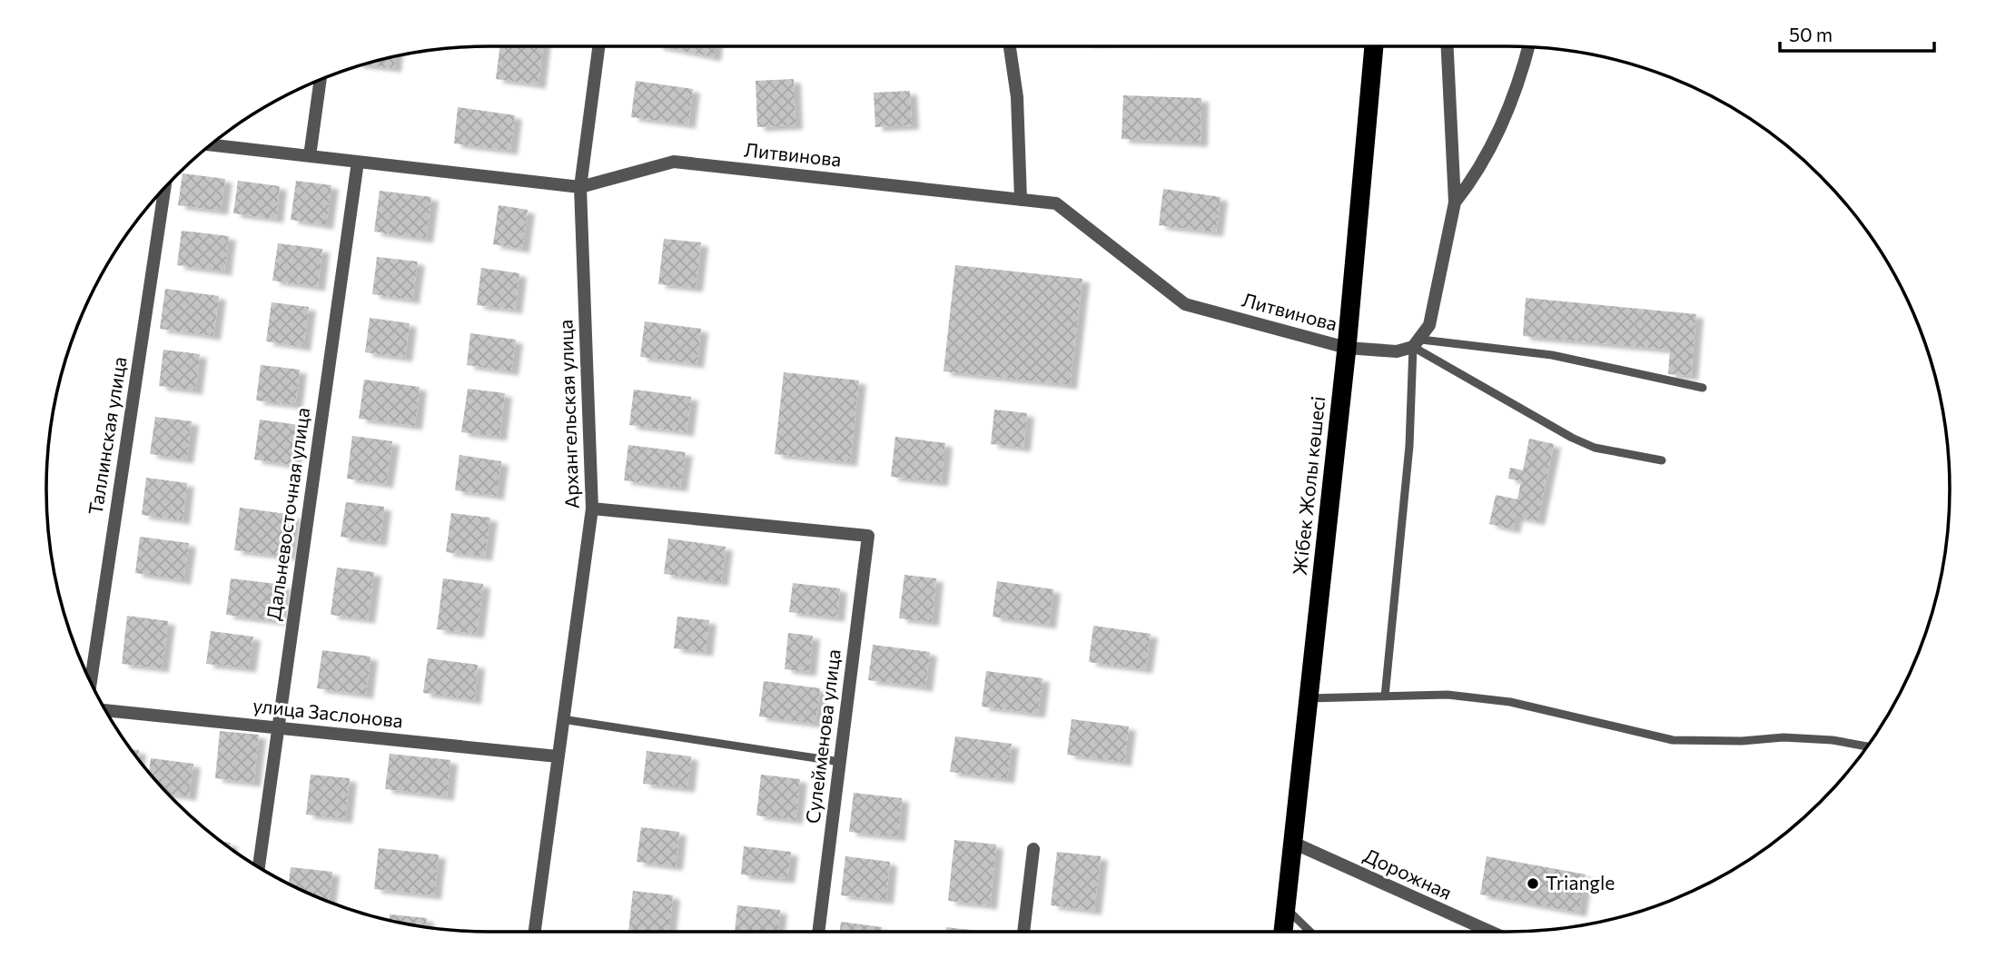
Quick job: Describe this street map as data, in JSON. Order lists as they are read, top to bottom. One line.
{"streets":{"highway":["Жібек Жолы көшесі"],"street":["Литвинова","Архангельская улица","Таллинская улица","Дальневосточная улица","улица Заслонова","Сулейменова улица","Дорожная"]},"crossings":[["Литвинова","Архангельская улица"],["Литвинова","Жібек Жолы көшесі"],["Литвинова","Дальневосточная улица"],["Архангельская улица","улица Заслонова"],["Архангельская улица","Сулейменова улица"],["Жібек Жолы көшесі","Дорожная"],["Дальневосточная улица","улица Заслонова"]],"places":["Triangle"],"scale_bar":"50 m"}
